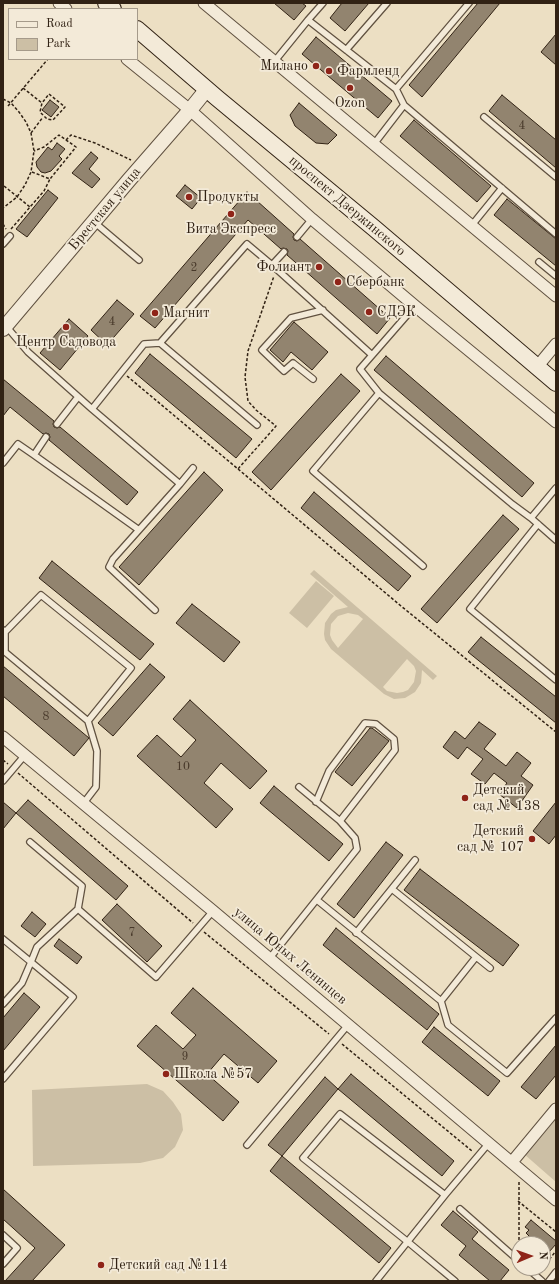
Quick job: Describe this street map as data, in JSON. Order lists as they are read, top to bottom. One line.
{"streets":{"main road":["проспект Дзержинского"],"street":["Брестская улица","улица Юных Ленинцев"]},"crossings":[["проспект Дзержинского","Брестская улица"]],"places":["Милано","Фармленд","Ozon","Продукты","Вита Экспресс","Фолиант","Сбербанк","СДЭК","Магнит","Центр Садовода","Детский сад № 138","Детский сад № 107","Школа №57","Детский сад №114"],"house_numbers":["4","2","4","8","10","7","9"],"legend":["Road","Park"],"north":"right"}
